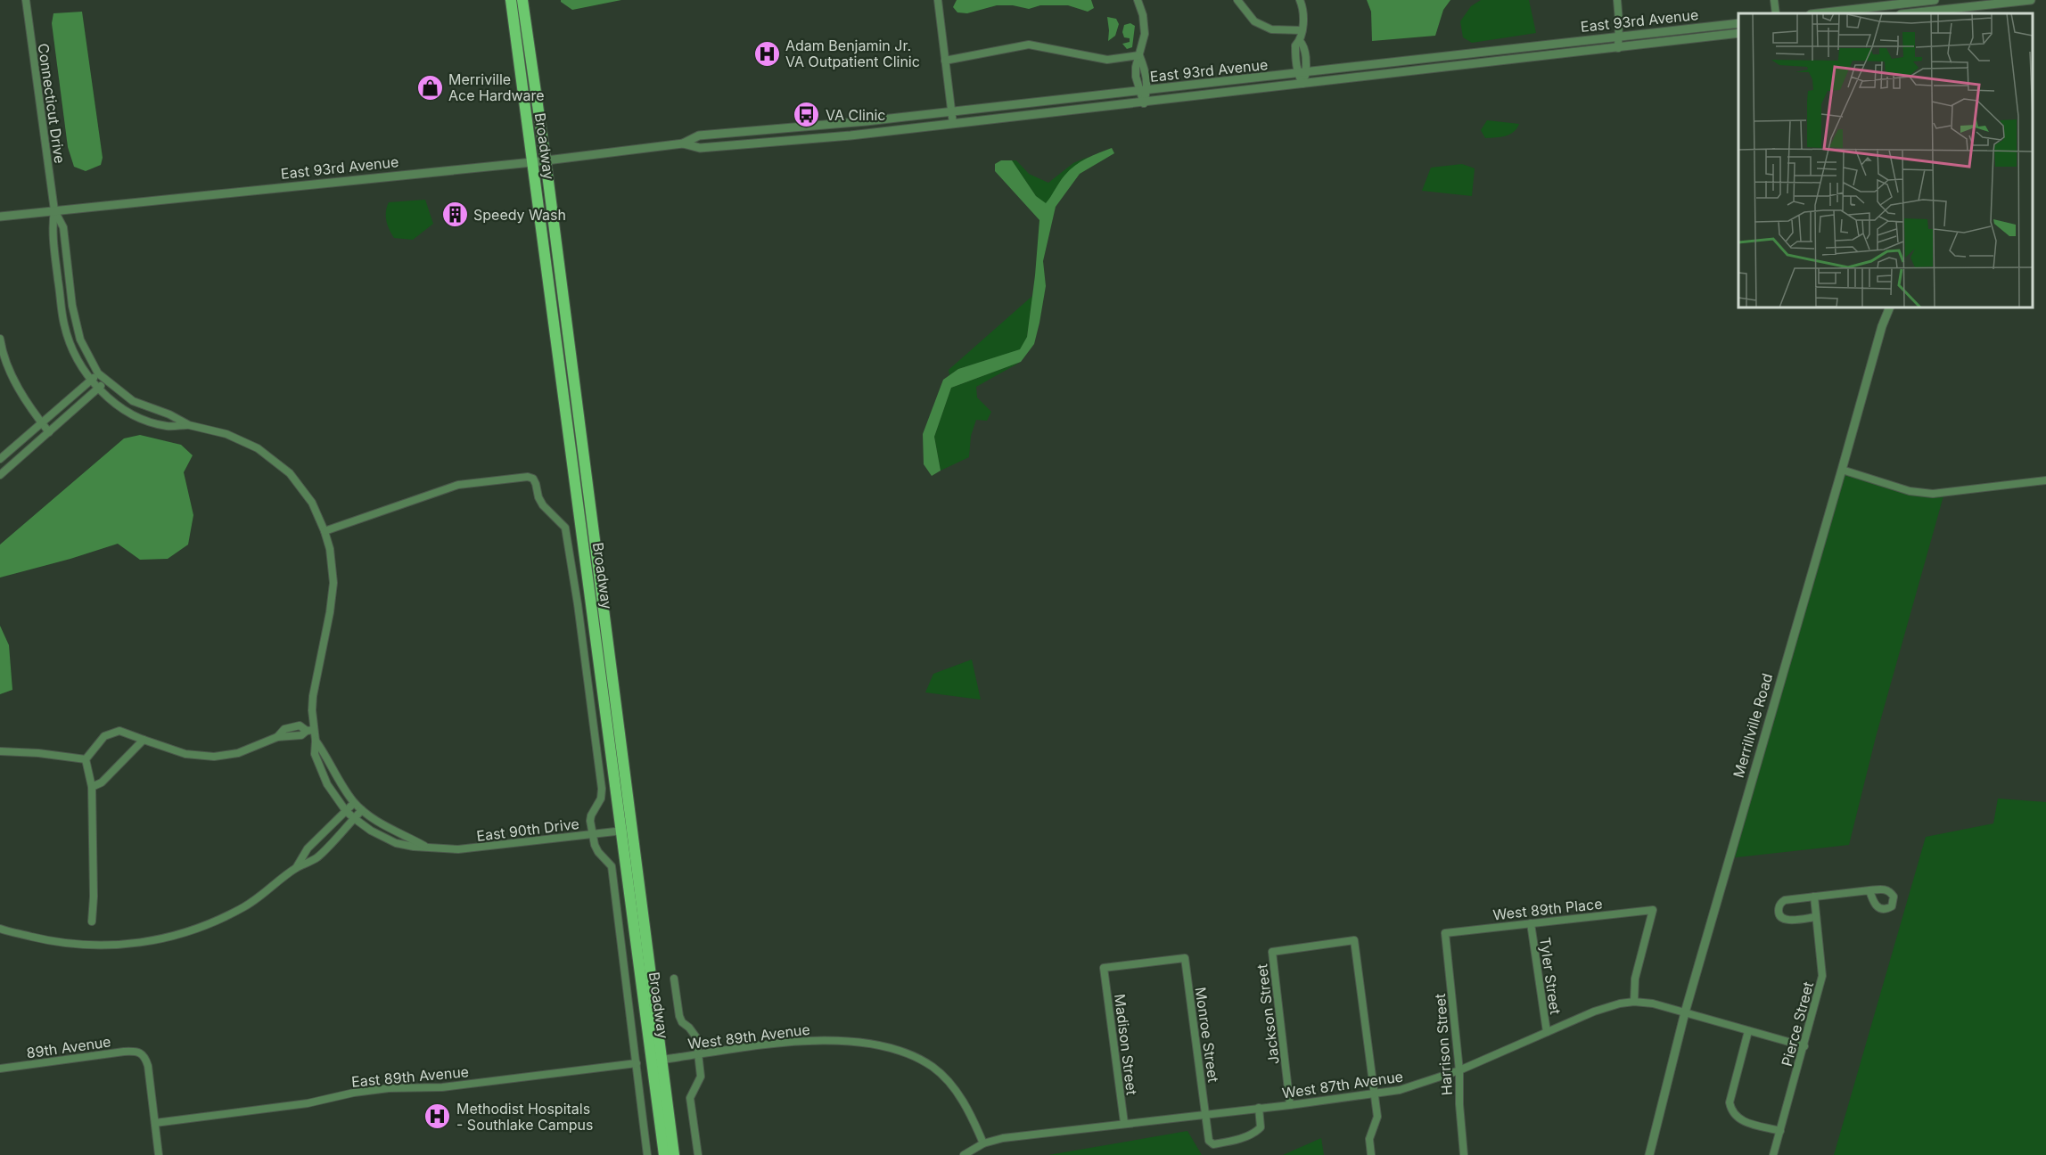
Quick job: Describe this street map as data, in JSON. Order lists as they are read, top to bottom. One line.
{"streets":{"main road":["Broadway"],"street":["East 93rd Avenue","Connecticut Drive","Merrillville Road","East 90th Drive","West 89th Place","Tyler Street","Jackson Street","Pierce Street","Monroe Street","West 89th Avenue","Madison Street","Harrison Street","89th Avenue","East 89th Avenue","West 87th Avenue"]},"crossings":[["East 93rd Avenue","Connecticut Drive"],["East 93rd Avenue","Broadway"],["Connecticut Drive","East 90th Drive"],["Broadway","East 90th Drive"],["Broadway","West 89th Avenue"],["Merrillville Road","West 87th Avenue"],["West 89th Place","Tyler Street"],["West 89th Place","Harrison Street"],["West 89th Place","West 87th Avenue"],["Tyler Street","West 87th Avenue"],["Jackson Street","West 87th Avenue"],["Pierce Street","West 87th Avenue"],["Monroe Street","Madison Street"],["Monroe Street","West 87th Avenue"],["West 89th Avenue","West 87th Avenue"],["Madison Street","West 87th Avenue"],["Harrison Street","West 87th Avenue"],["89th Avenue","East 89th Avenue"]],"places":{"hospital":["Adam Benjamin Jr. VA Outpatient Clinic","Methodist Hospitals - Southlake Campus"],"shop":["Merriville Ace Hardware"],"bus stop":["VA Clinic"],"building":["Speedy Wash"]}}
